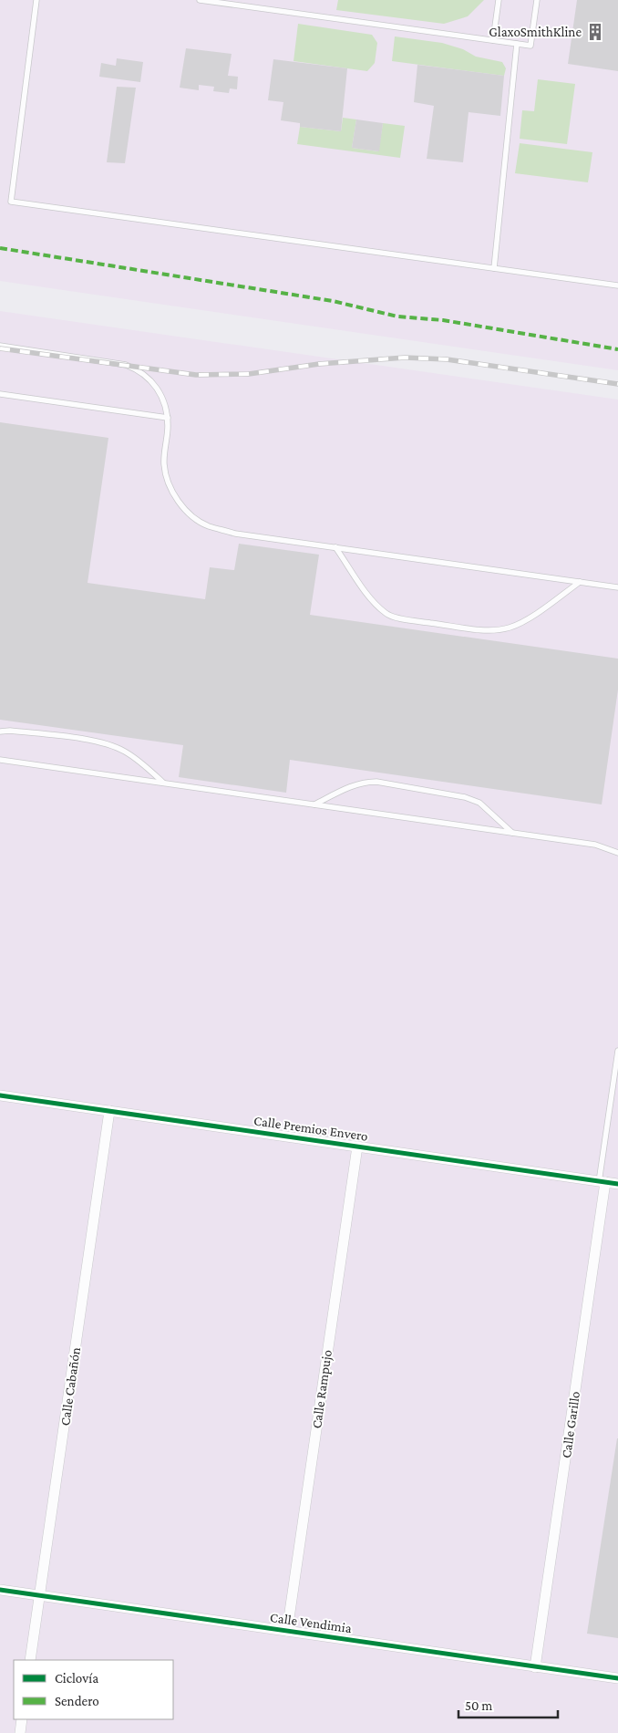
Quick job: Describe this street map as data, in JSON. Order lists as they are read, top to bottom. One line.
{"streets":{"street":["Calle Premios Envero","Calle Cabañón","Calle Rampujo","Calle Garillo","Calle Vendimia"]},"crossings":[["Calle Premios Envero","Calle Cabañón"],["Calle Premios Envero","Calle Rampujo"],["Calle Premios Envero","Calle Garillo"],["Calle Cabañón","Calle Vendimia"],["Calle Rampujo","Calle Vendimia"],["Calle Garillo","Calle Vendimia"]],"places":{"building":["GlaxoSmithKline"]},"legend":["Ciclovía","Sendero"],"scale_bar":"50 m"}
